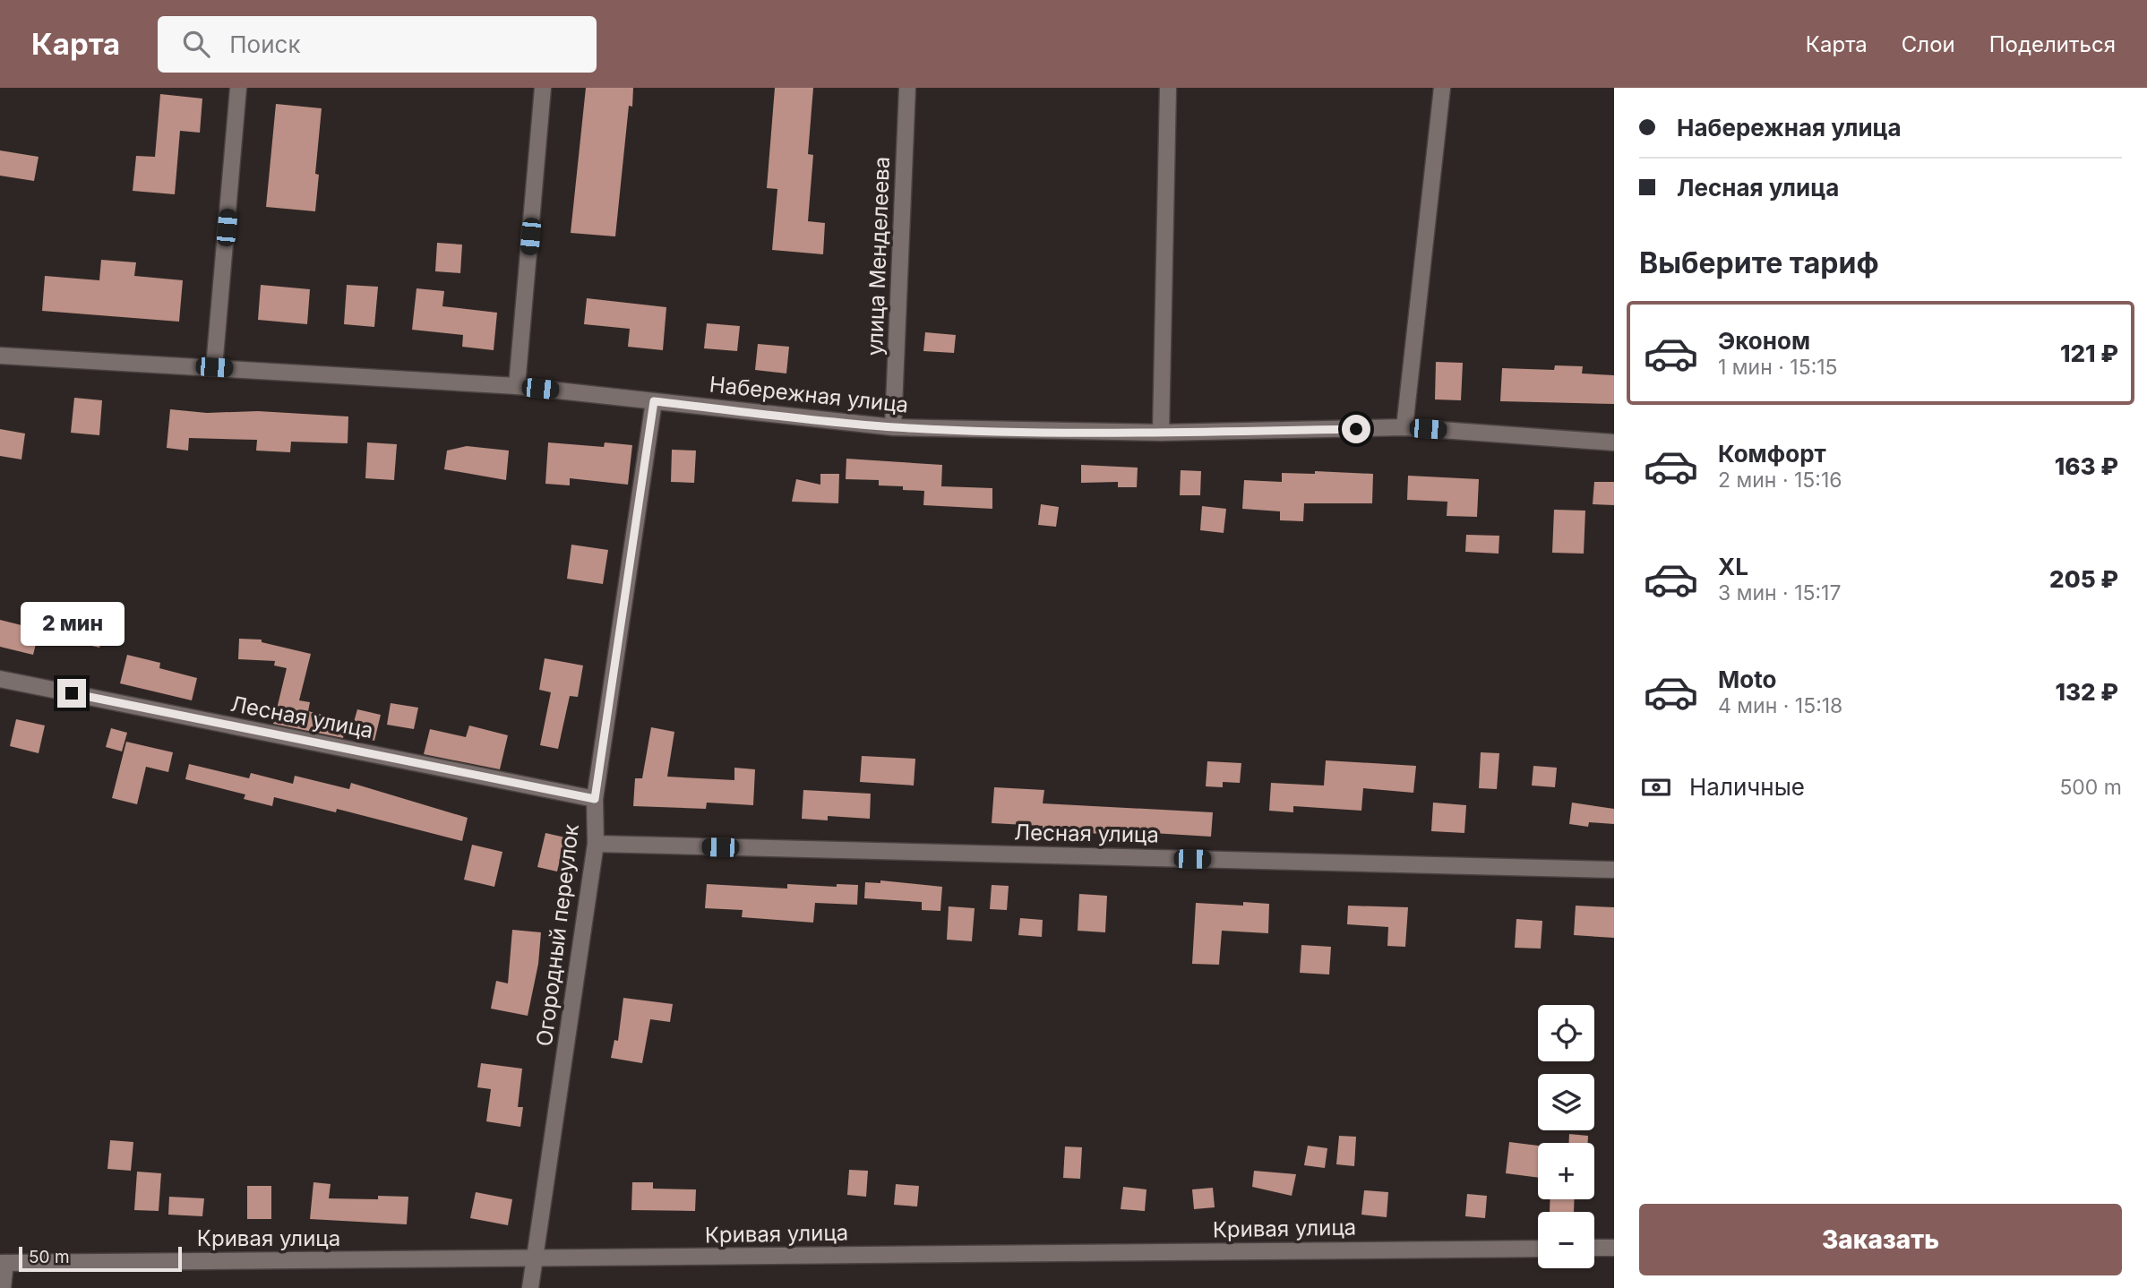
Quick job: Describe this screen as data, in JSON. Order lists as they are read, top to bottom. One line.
{"streets":{"street":["улица Менделеева","Набережная улица","Лесная улица","Огородный переулок","Кривая улица"]},"crossings":[["улица Менделеева","Набережная улица"],["Набережная улица","Огородный переулок"],["Лесная улица","Огородный переулок"],["Огородный переулок","Кривая улица"]],"scale_bar":"50 m","page":{"header":"Карта","search":"Поиск","nav":["Карта","Слои","Поделиться"],"banner":["Набережная улица","Лесная улица"],"heading":"Выберите тариф","list":[{"name":"Эконом","note":"1 мин · 15:15","value":"121 ₽"},{"name":"Комфорт","note":"2 мин · 15:16","value":"163 ₽"},{"name":"XL","note":"3 мин · 15:17","value":"205 ₽"},{"name":"Moto","note":"4 мин · 15:18","value":"132 ₽"}],"bubble":"2 мин","pay":["Наличные","500 m"],"map_buttons":["+","−"],"buttons":"Заказать","scale":"50 m"}}
